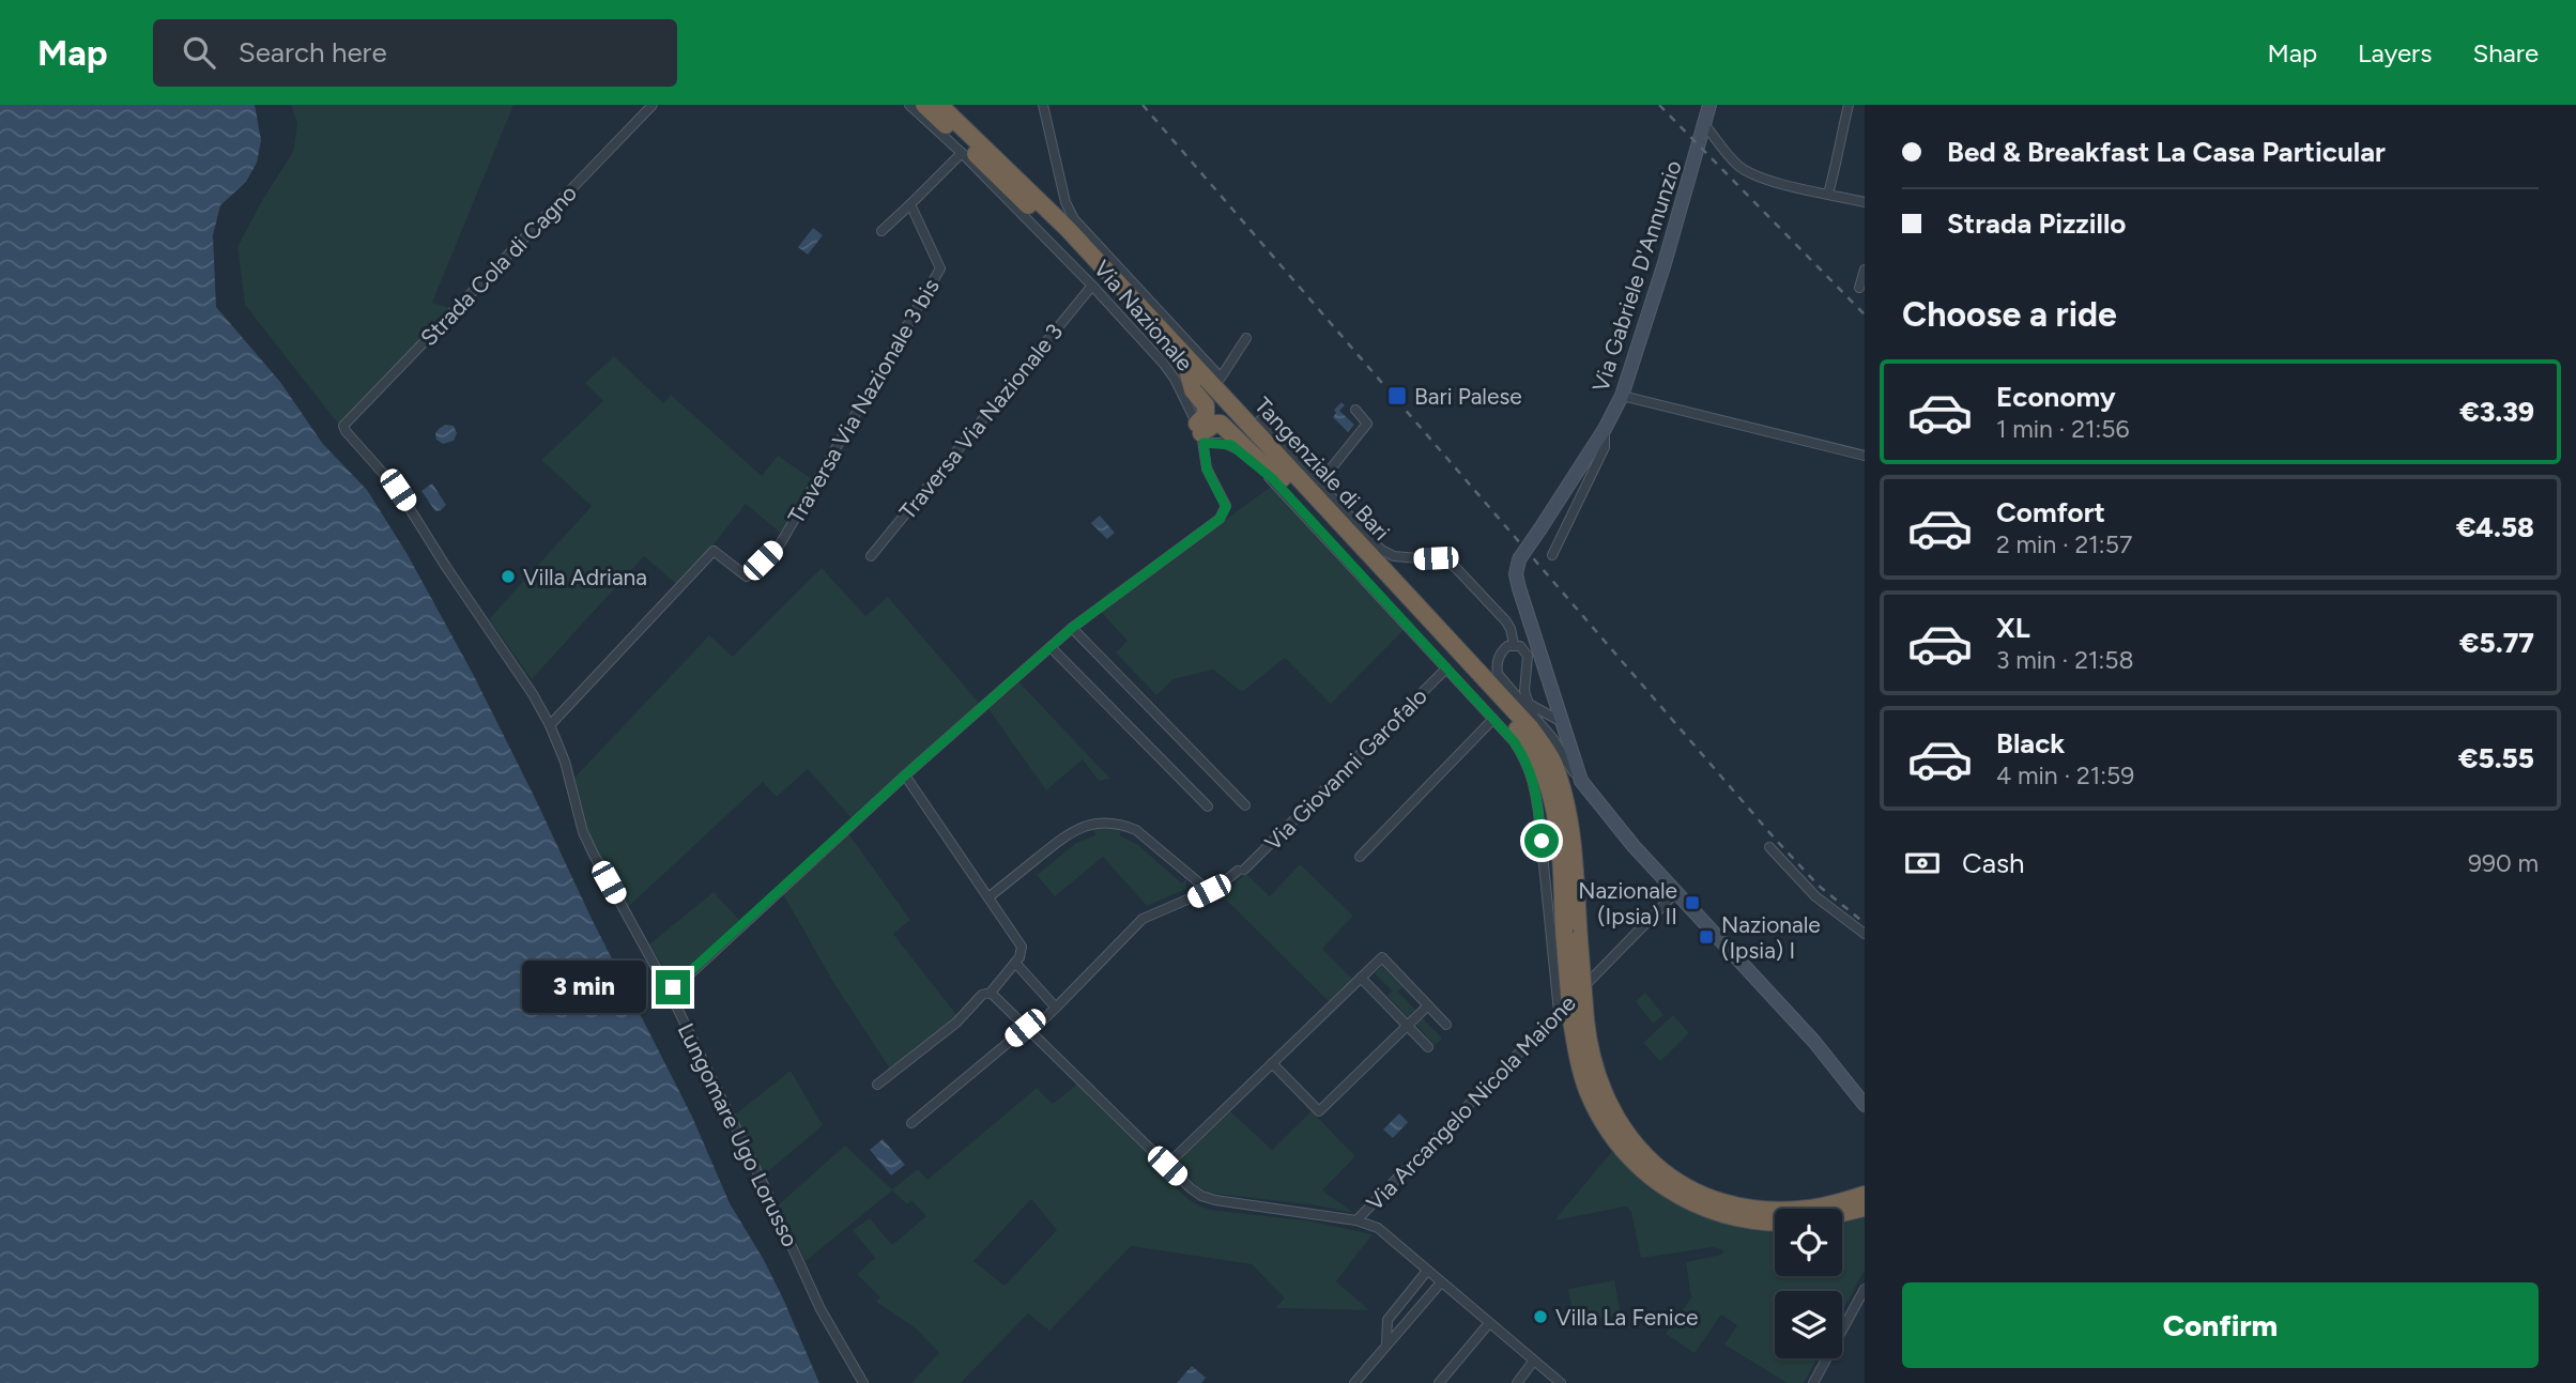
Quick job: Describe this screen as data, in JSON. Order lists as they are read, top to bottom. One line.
{"streets":{"highway":["Tangenziale di Bari"],"street":["Strada Cola di Cagno","Via Gabriele D'Annunzio","Via Nazionale","Traversa Via Nazionale 3 bis","Traversa Via Nazionale 3","Via Giovanni Garofalo","Via Arcangelo Nicola Maione","Lungomare Ugo Lorusso"]},"crossings":[["Strada Cola di Cagno","Lungomare Ugo Lorusso"],["Via Nazionale","Traversa Via Nazionale 3"],["Traversa Via Nazionale 3 bis","Lungomare Ugo Lorusso"],["Tangenziale di Bari","Via Arcangelo Nicola Maione"]],"places":{"transit":["Bari Palese","Nazionale (Ipsia) II","Nazionale (Ipsia) I"],"other":["Villa Adriana","Villa La Fenice"]},"page":{"header":"Map","search":"Search here","nav":["Map","Layers","Share"],"banner":["Bed & Breakfast La Casa Particular","Strada Pizzillo"],"heading":"Choose a ride","list":[{"name":"Economy","note":"1 min · 21:56","value":"€3.39"},{"name":"Comfort","note":"2 min · 21:57","value":"€4.58"},{"name":"XL","note":"3 min · 21:58","value":"€5.77"},{"name":"Black","note":"4 min · 21:59","value":"€5.55"}],"pay":["Cash","990 m"],"bubble":"3 min","buttons":"Confirm"}}
